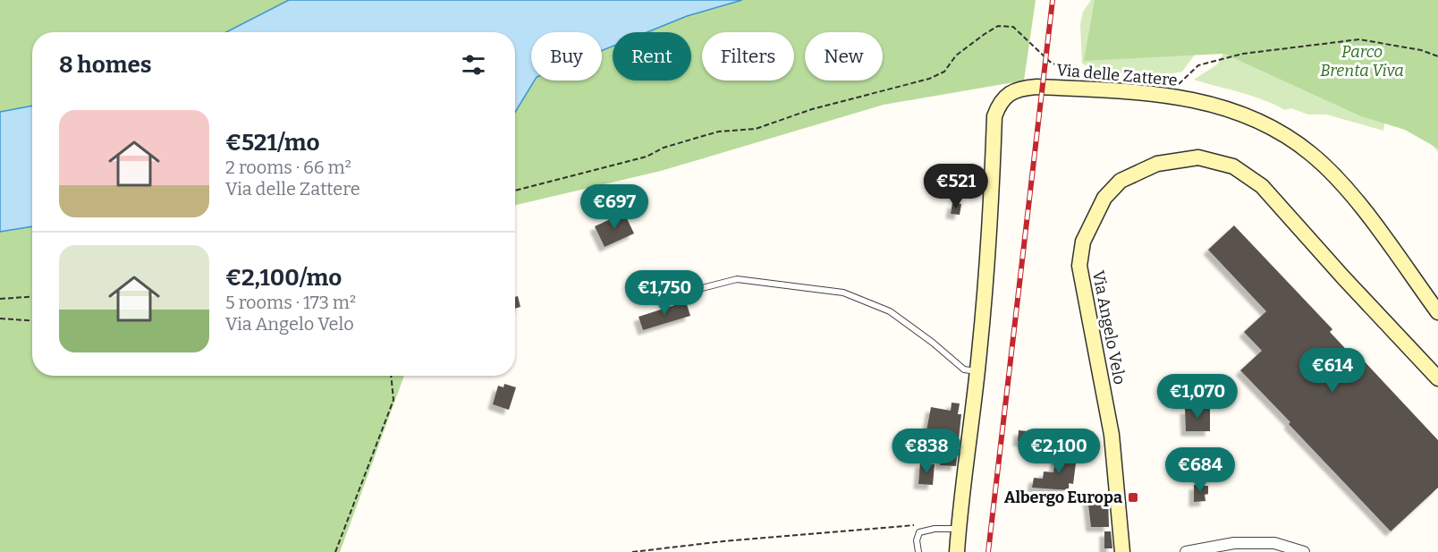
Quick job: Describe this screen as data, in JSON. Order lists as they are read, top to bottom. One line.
{"streets":{"street":["Via delle Zattere","Via Angelo Velo"]},"parks":["Parco Brenta Viva"],"places":{"transit":["Albergo Europa"]},"page":{"chip":["Buy","Rent","Filters","New"],"heading":"8 homes","list":[{"name":"€521/mo","note":"2 rooms · 66 m² · Via delle Zattere"},{"name":"€2,100/mo","note":"5 rooms · 173 m² · Via Angelo Velo"}],"price":["€521","€697","€1,750","€614","€1,070","€838","€2,100","€684"]}}
